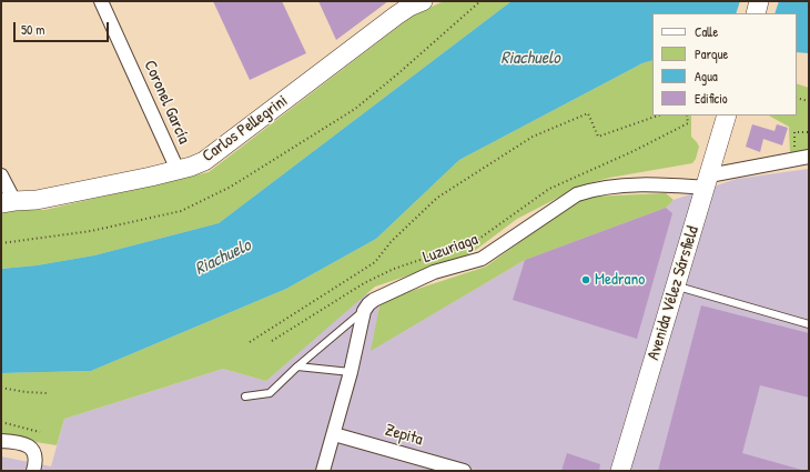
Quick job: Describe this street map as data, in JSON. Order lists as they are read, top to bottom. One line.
{"streets":{"street":["Coronel García","Carlos Pellegrini","Luzuriaga","Avenida Vélez Sársfield","Zepita"]},"crossings":[["Coronel García","Carlos Pellegrini"],["Luzuriaga","Avenida Vélez Sársfield"]],"water":["Riachuelo"],"places":["Medrano"],"legend":["Calle","Parque","Agua","Edificio"],"scale_bar":"50 m"}
